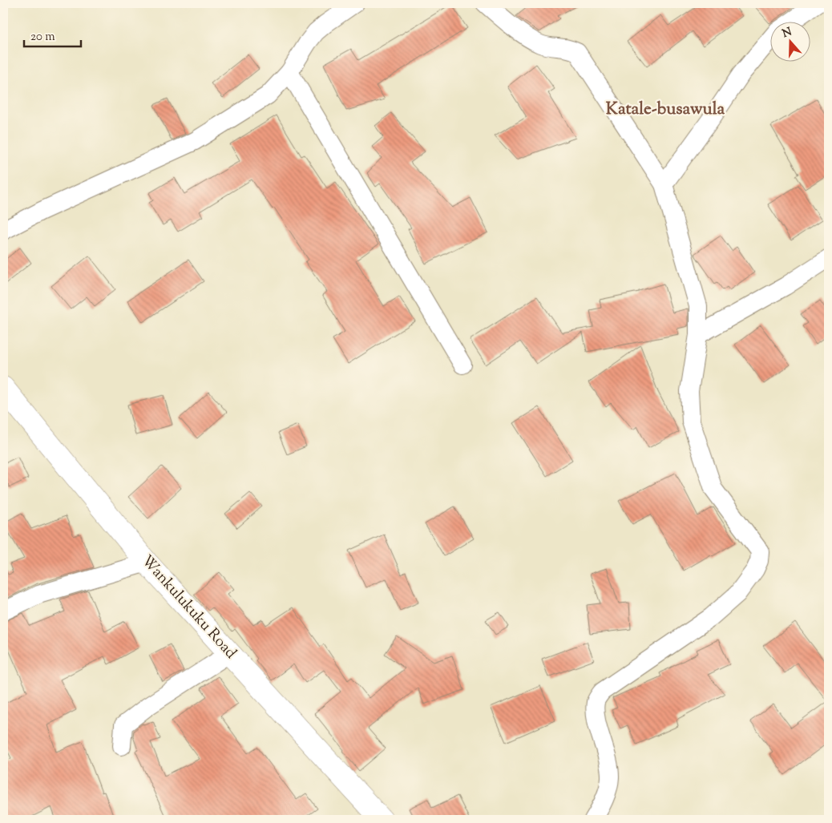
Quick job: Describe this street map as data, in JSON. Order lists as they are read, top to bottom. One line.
{"streets":{"main road":["Wankulukuku Road"]},"districts":["Katale-busawula"],"scale_bar":"20 m","north":"top"}
